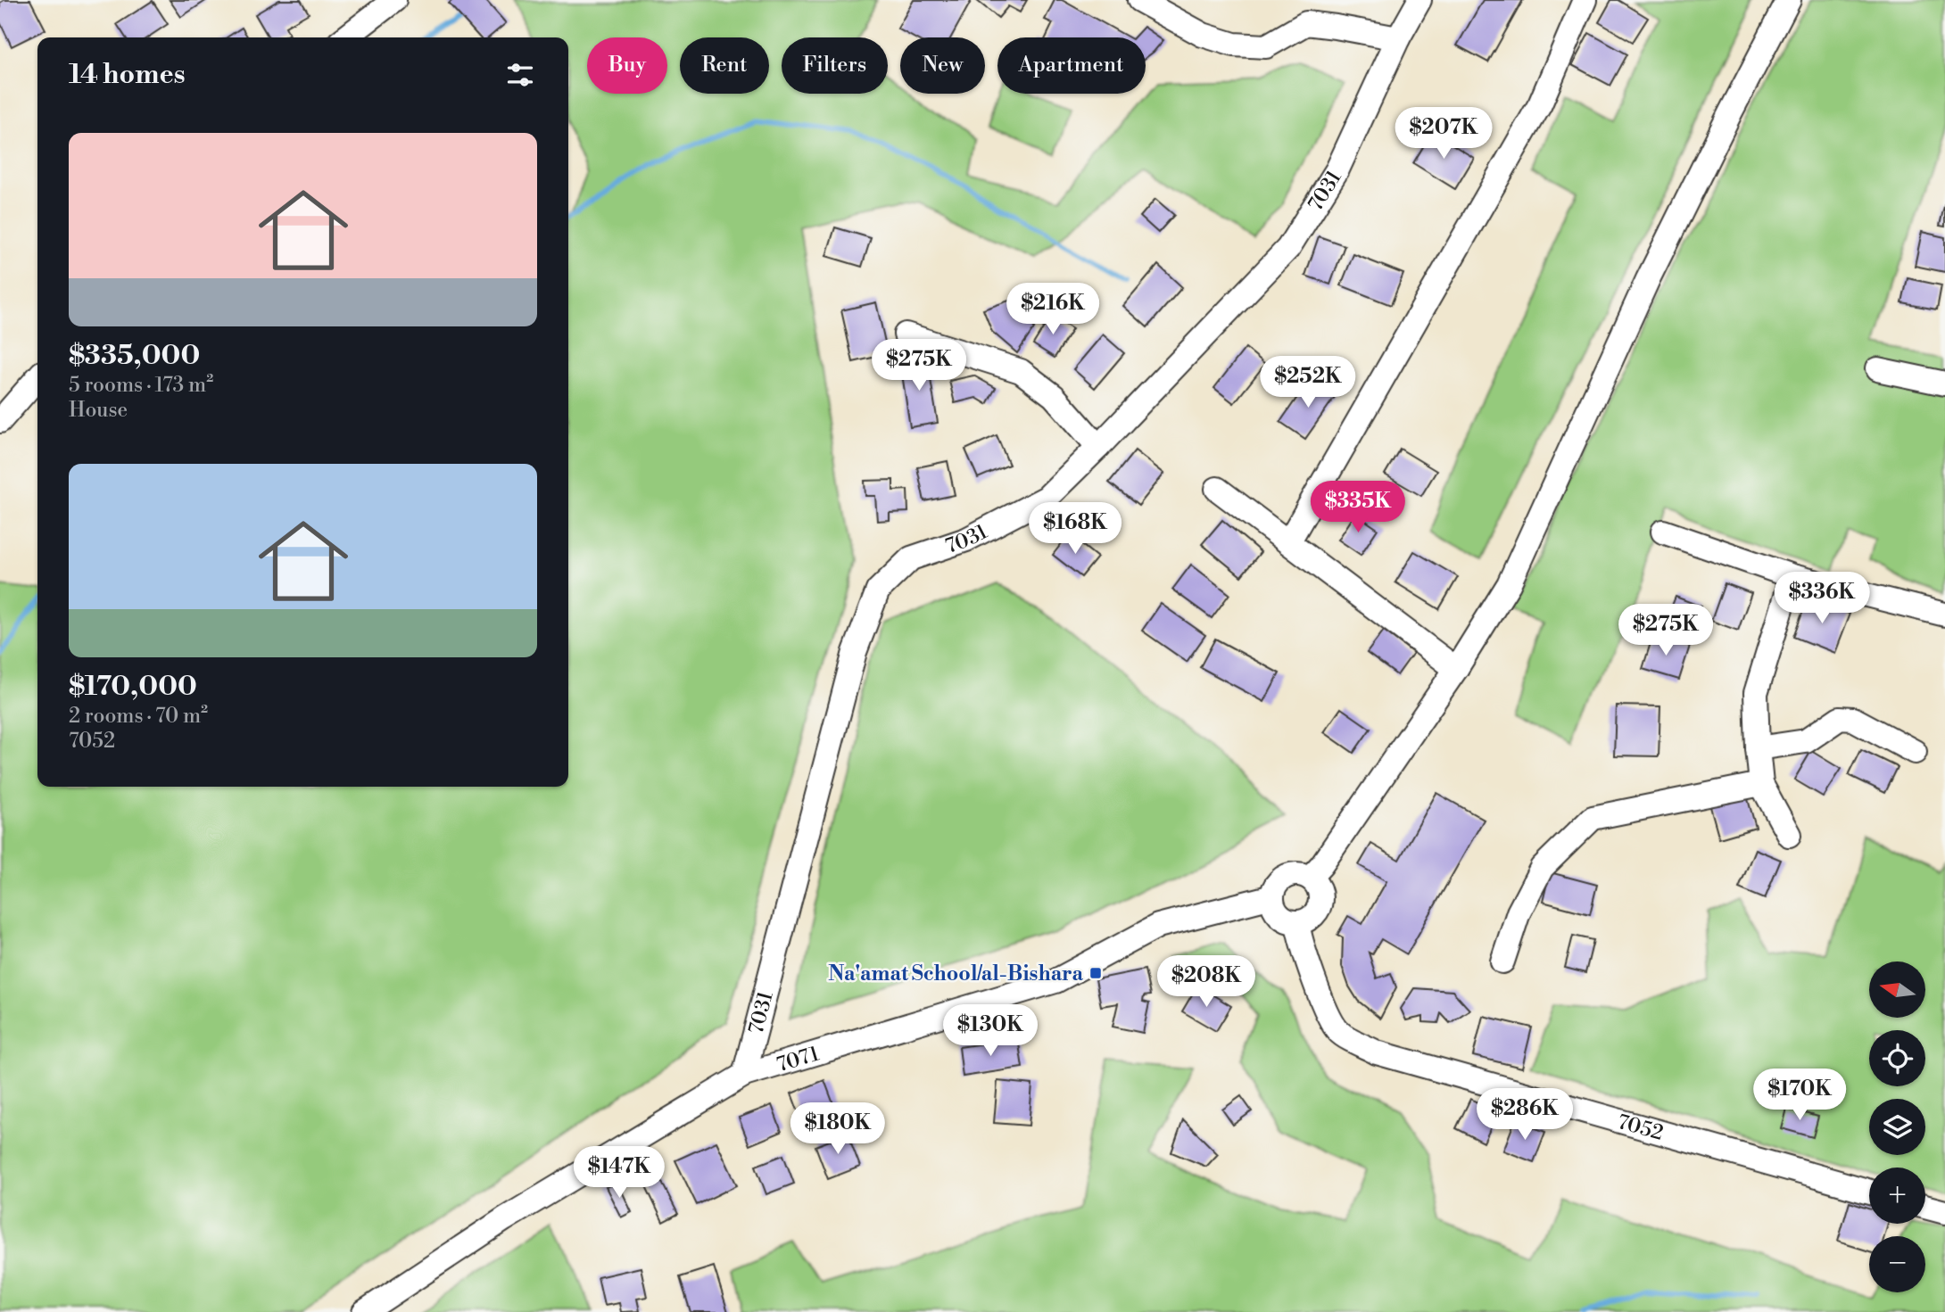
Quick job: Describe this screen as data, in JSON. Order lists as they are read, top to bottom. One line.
{"streets":{"street":["7031","7071","7052"]},"crossings":[["7031","7071"],["7071","7052"]],"places":{"transit":["Na'amat School/al-Bishara"]},"north":"left","page":{"chip":["Buy","Rent","Filters","New","Apartment"],"heading":"14 homes","price":["$207K","$216K","$275K","$252K","$335K","$168K","$336K","$275K","$208K","$130K","$170K","$286K","$180K","$147K"],"list":[{"name":"$335,000","note":"5 rooms · 173 m² · House"},{"name":"$170,000","note":"2 rooms · 70 m² · 7052"}],"map_buttons":["+","−"]}}
